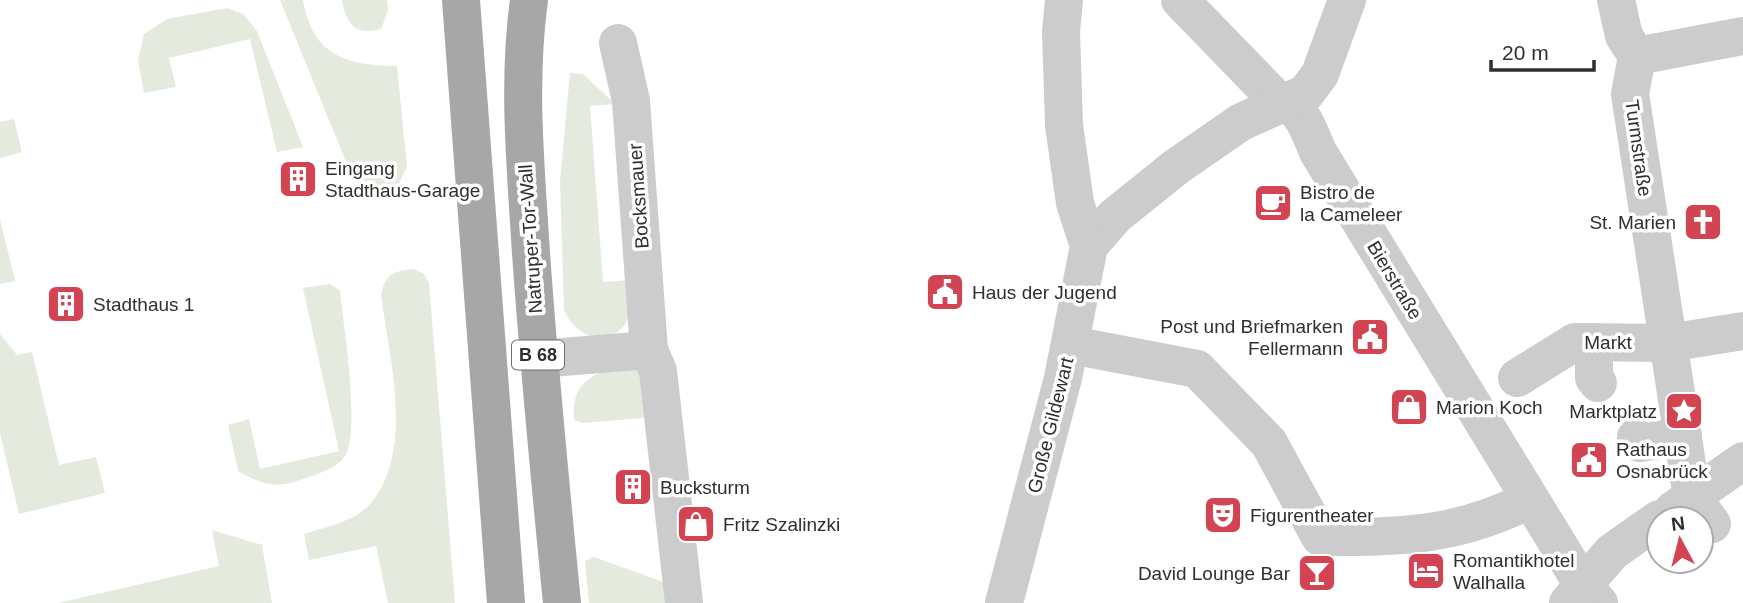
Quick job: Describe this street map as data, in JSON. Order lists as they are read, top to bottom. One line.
{"streets":{"main road":["Natruper-Tor-Wall","B 68"],"street":["Turmstraße","Bocksmauer","Bierstraße","Markt","Große Gildewart"]},"crossings":[["Turmstraße","Markt"],["Bierstraße","Markt"]],"places":{"building":["Eingang Stadthaus-Garage","Stadthaus 1","Bucksturm"],"cafe":["Bistro de la Cameleer"],"church":["St. Marien"],"public building":["Haus der Jugend","Post und Briefmarken Fellermann","Rathaus Osnabrück"],"shop":["Marion Koch","Fritz Szalinzki"],"place":["Marktplatz"],"theatre":["Figurentheater"],"hotel":["Romantikhotel Walhalla"],"bar":["David Lounge Bar"]},"scale_bar":"20 m","north":"top"}
